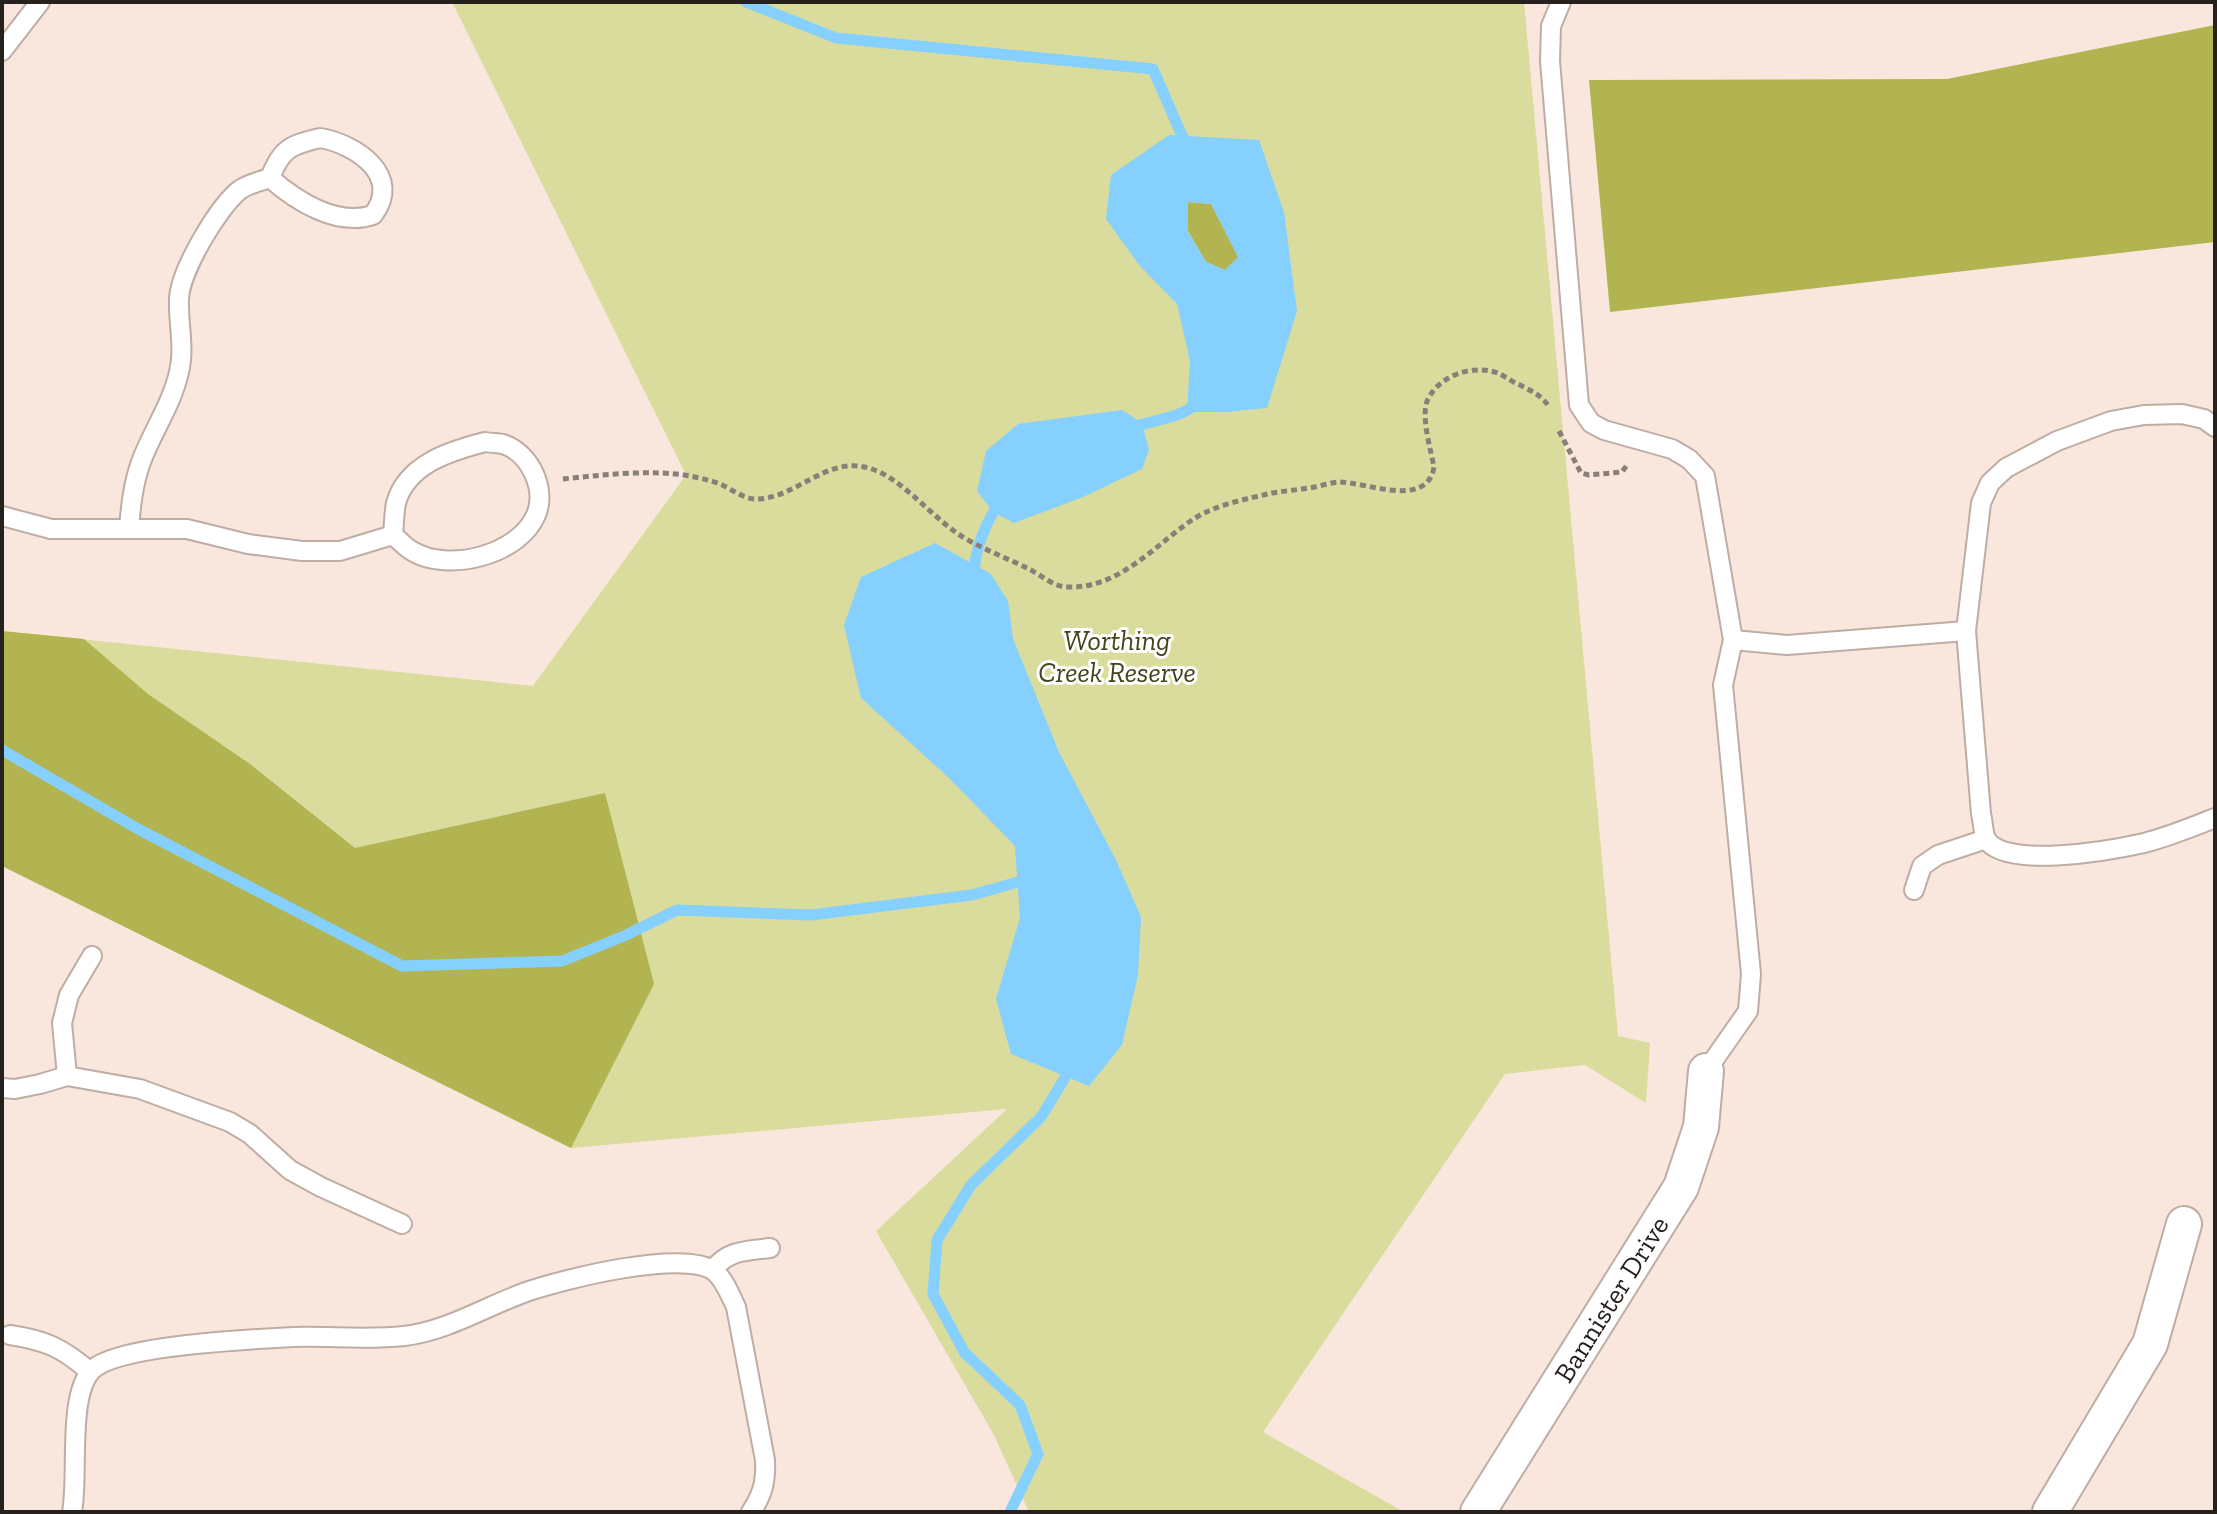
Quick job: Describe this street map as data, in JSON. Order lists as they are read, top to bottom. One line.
{"streets":{"street":["Bannister Drive"]},"parks":["Worthing Creek Reserve"]}
